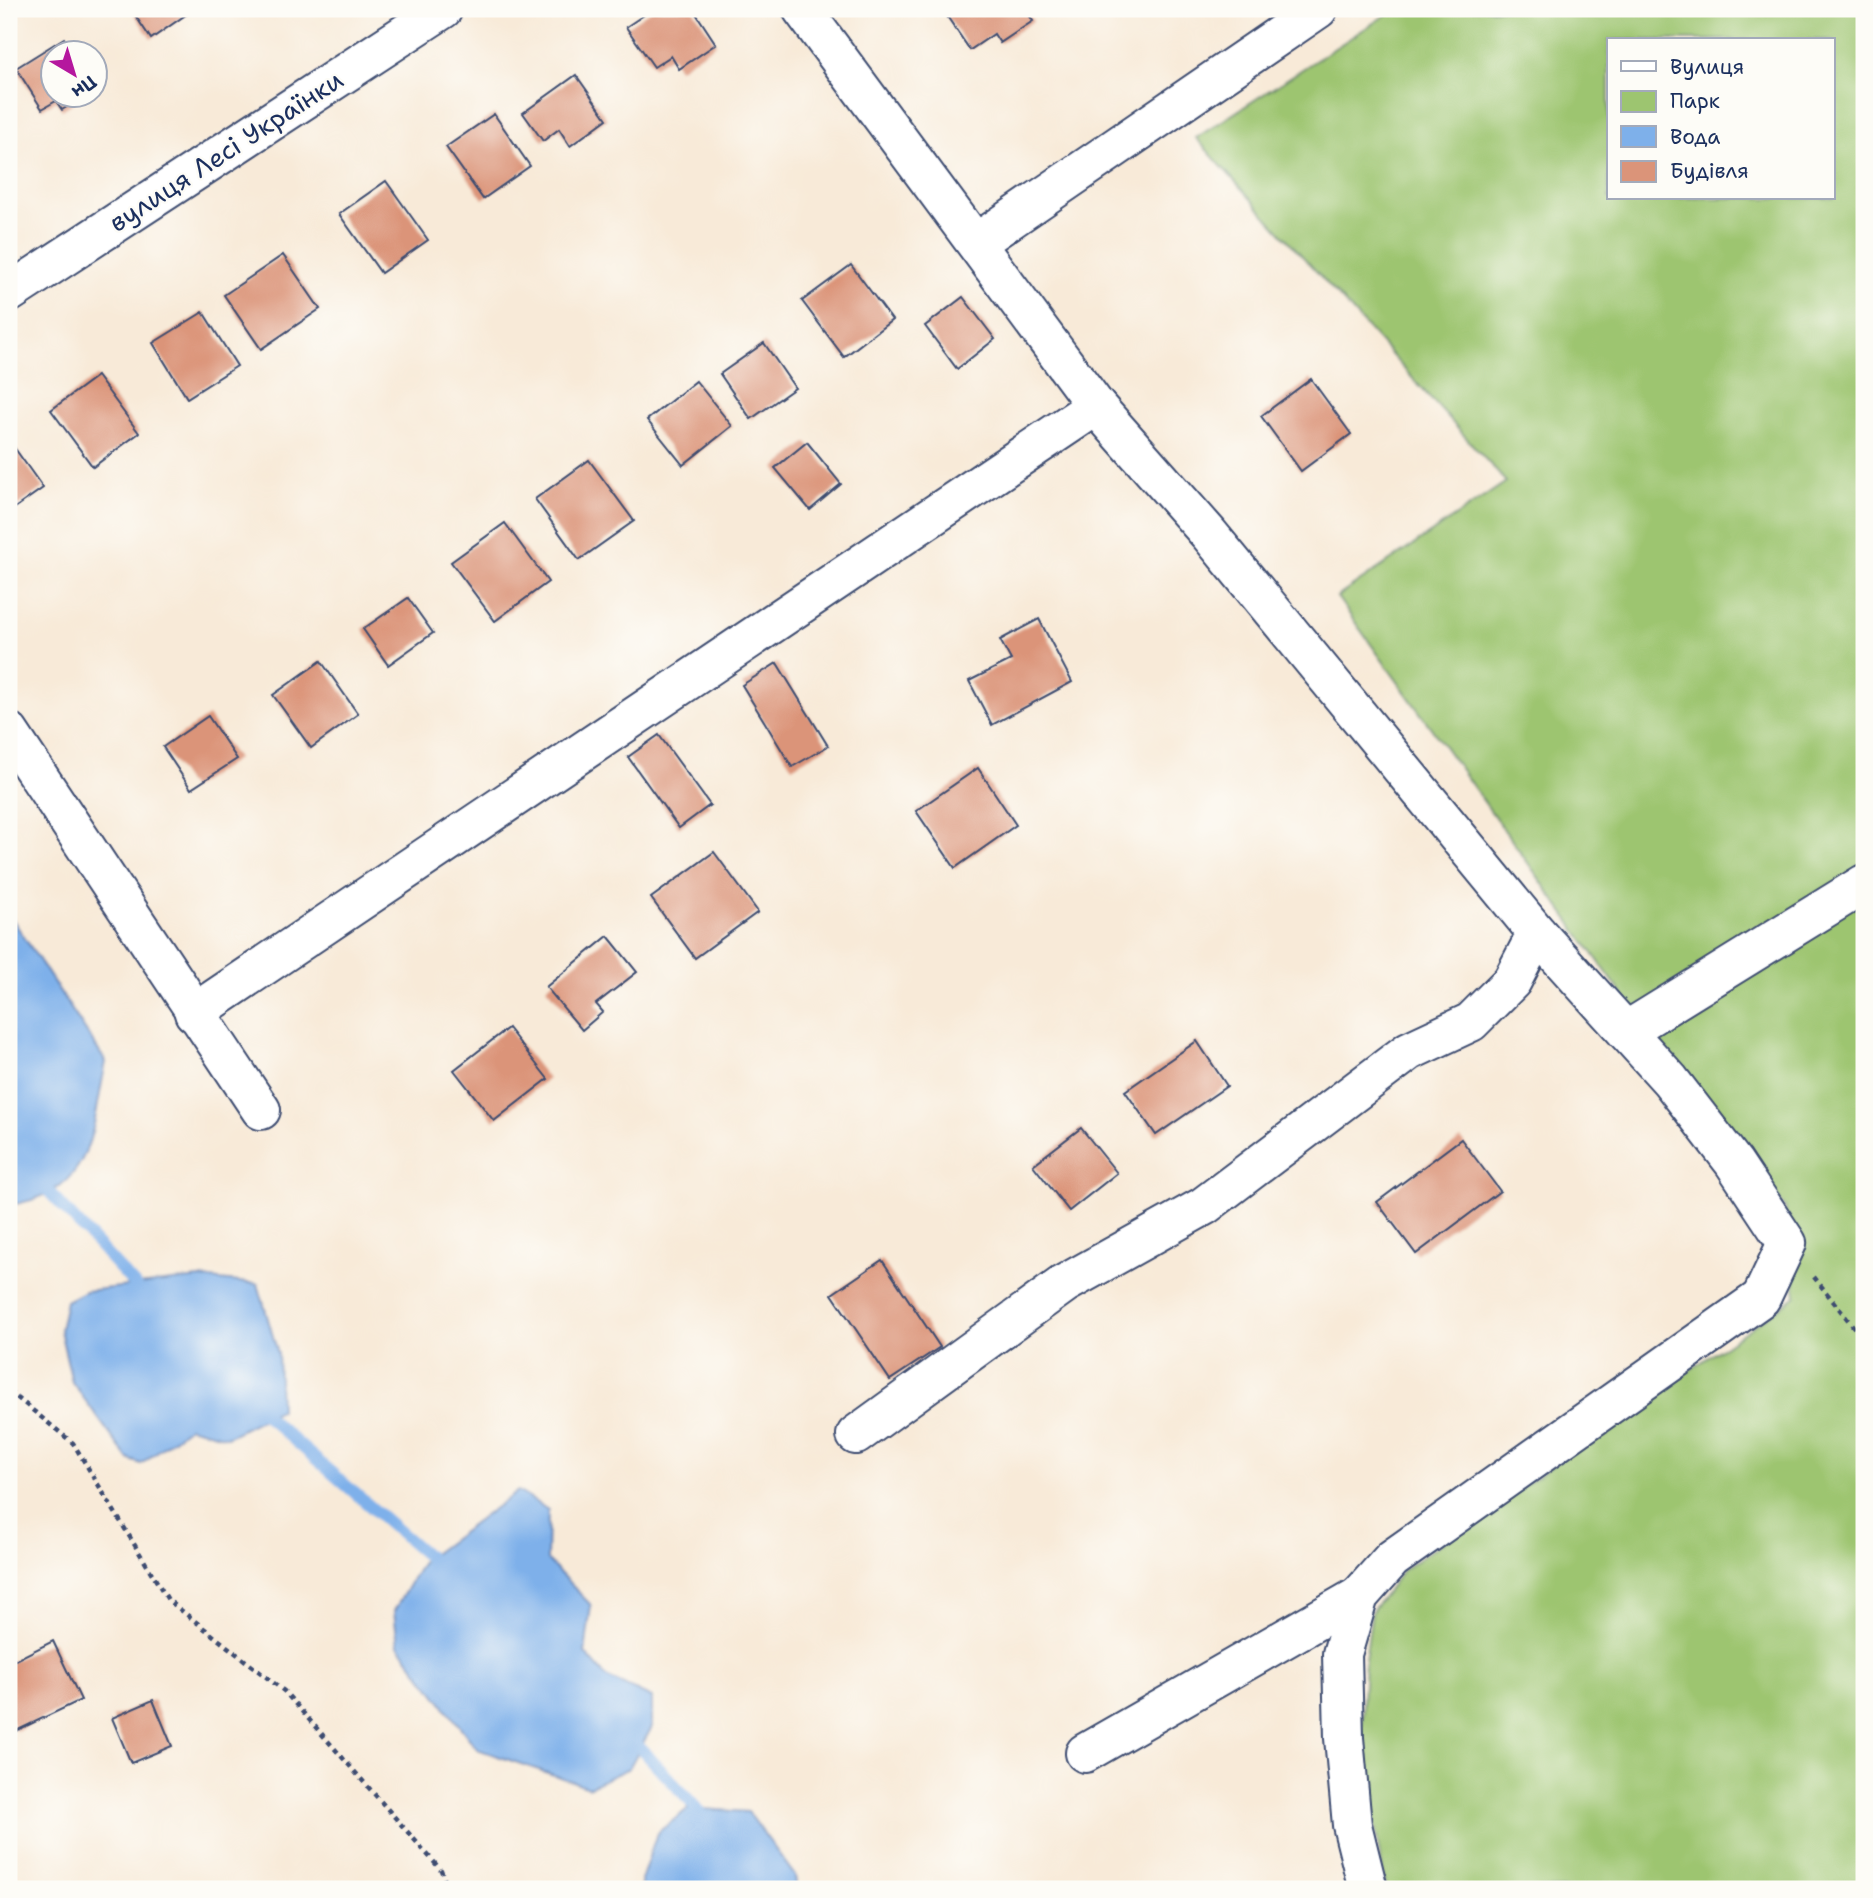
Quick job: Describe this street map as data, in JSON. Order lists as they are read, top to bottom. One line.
{"streets":{"street":["вулиця Лесі Українки"]},"legend":["Вулиця","Парк","Вода","Будівля"],"north":"bottom right"}
